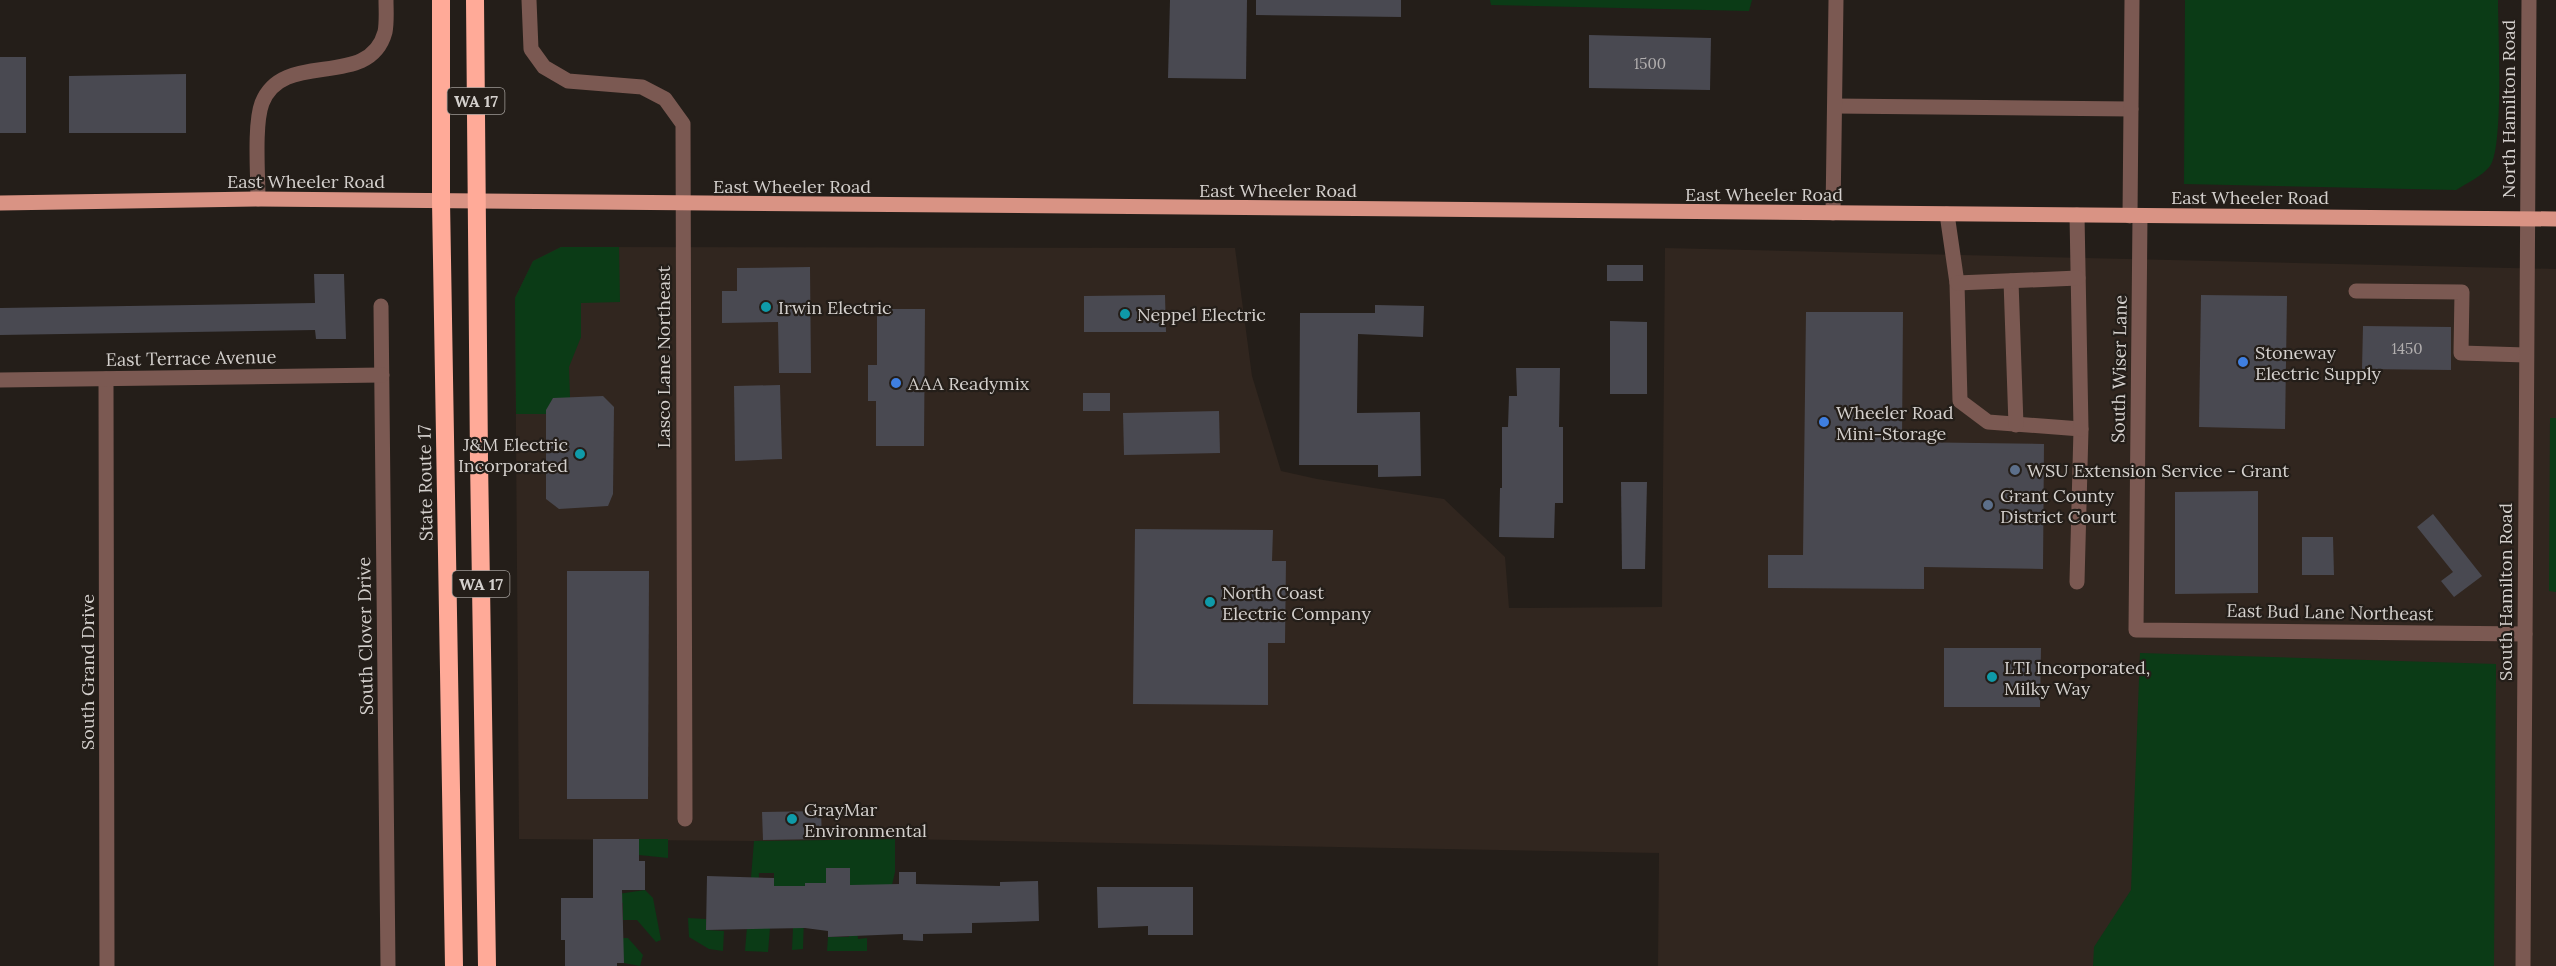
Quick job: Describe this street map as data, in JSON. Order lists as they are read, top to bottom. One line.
{"streets":{"highway":["WA 17","State Route 17"],"main road":["East Wheeler Road"],"street":["North Hamilton Road","Lasco Lane Northeast","East Terrace Avenue","South Wiser Lane","South Hamilton Road","East Bud Lane Northeast","South Clover Drive","South Grand Drive"]},"crossings":[["WA 17","East Wheeler Road"],["North Hamilton Road","East Wheeler Road"],["North Hamilton Road","South Hamilton Road"],["East Wheeler Road","Lasco Lane Northeast"],["East Wheeler Road","South Wiser Lane"],["East Wheeler Road","State Route 17"],["East Wheeler Road","South Hamilton Road"],["East Terrace Avenue","South Clover Drive"],["East Terrace Avenue","South Grand Drive"],["South Wiser Lane","East Bud Lane Northeast"],["South Hamilton Road","East Bud Lane Northeast"]],"places":["Irwin Electric","Neppel Electric","Stoneway Electric Supply","AAA Readymix","Wheeler Road Mini-Storage","J&M Electric Incorporated","WSU Extension Service - Grant","Grant County District Court","North Coast Electric Company","LTI Incorporated, Milky Way","GrayMar Environmental"],"house_numbers":["1500","1450"]}
